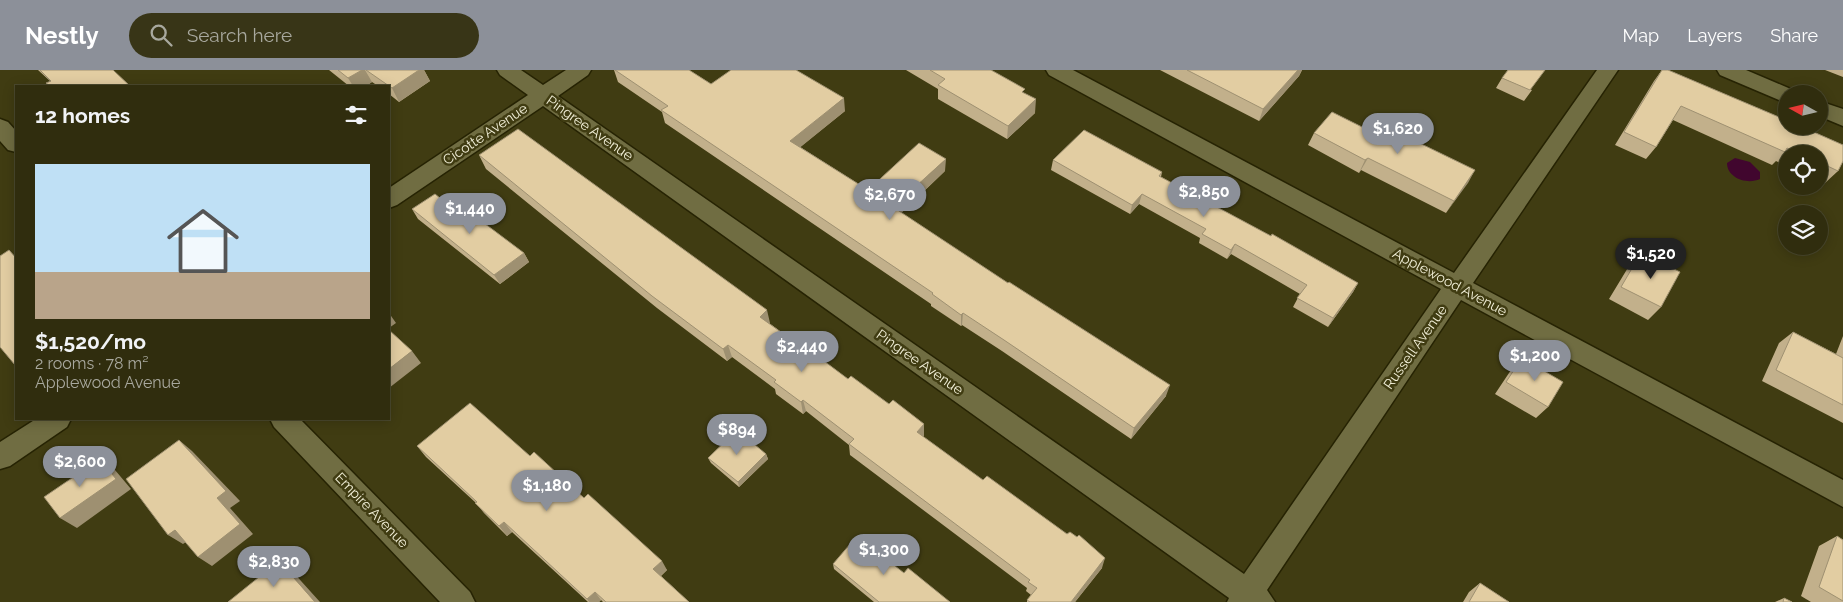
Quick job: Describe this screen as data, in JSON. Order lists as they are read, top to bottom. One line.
{"streets":{"street":["Pingree Avenue","Cicotte Avenue","Applewood Avenue","Russell Avenue","Empire Avenue"]},"crossings":[["Pingree Avenue","Cicotte Avenue"],["Pingree Avenue","Russell Avenue"],["Applewood Avenue","Russell Avenue"]],"north":"left","page":{"header":"Nestly","search":"Search here","nav":["Map","Layers","Share"],"heading":"12 homes","price":["$1,620","$2,850","$2,670","$1,440","$1,520","$2,440","$1,200","$894","$2,600","$1,180","$1,300","$2,830"],"list":[{"name":"$1,520/mo","note":"2 rooms · 78 m² · Applewood Avenue"}]}}
